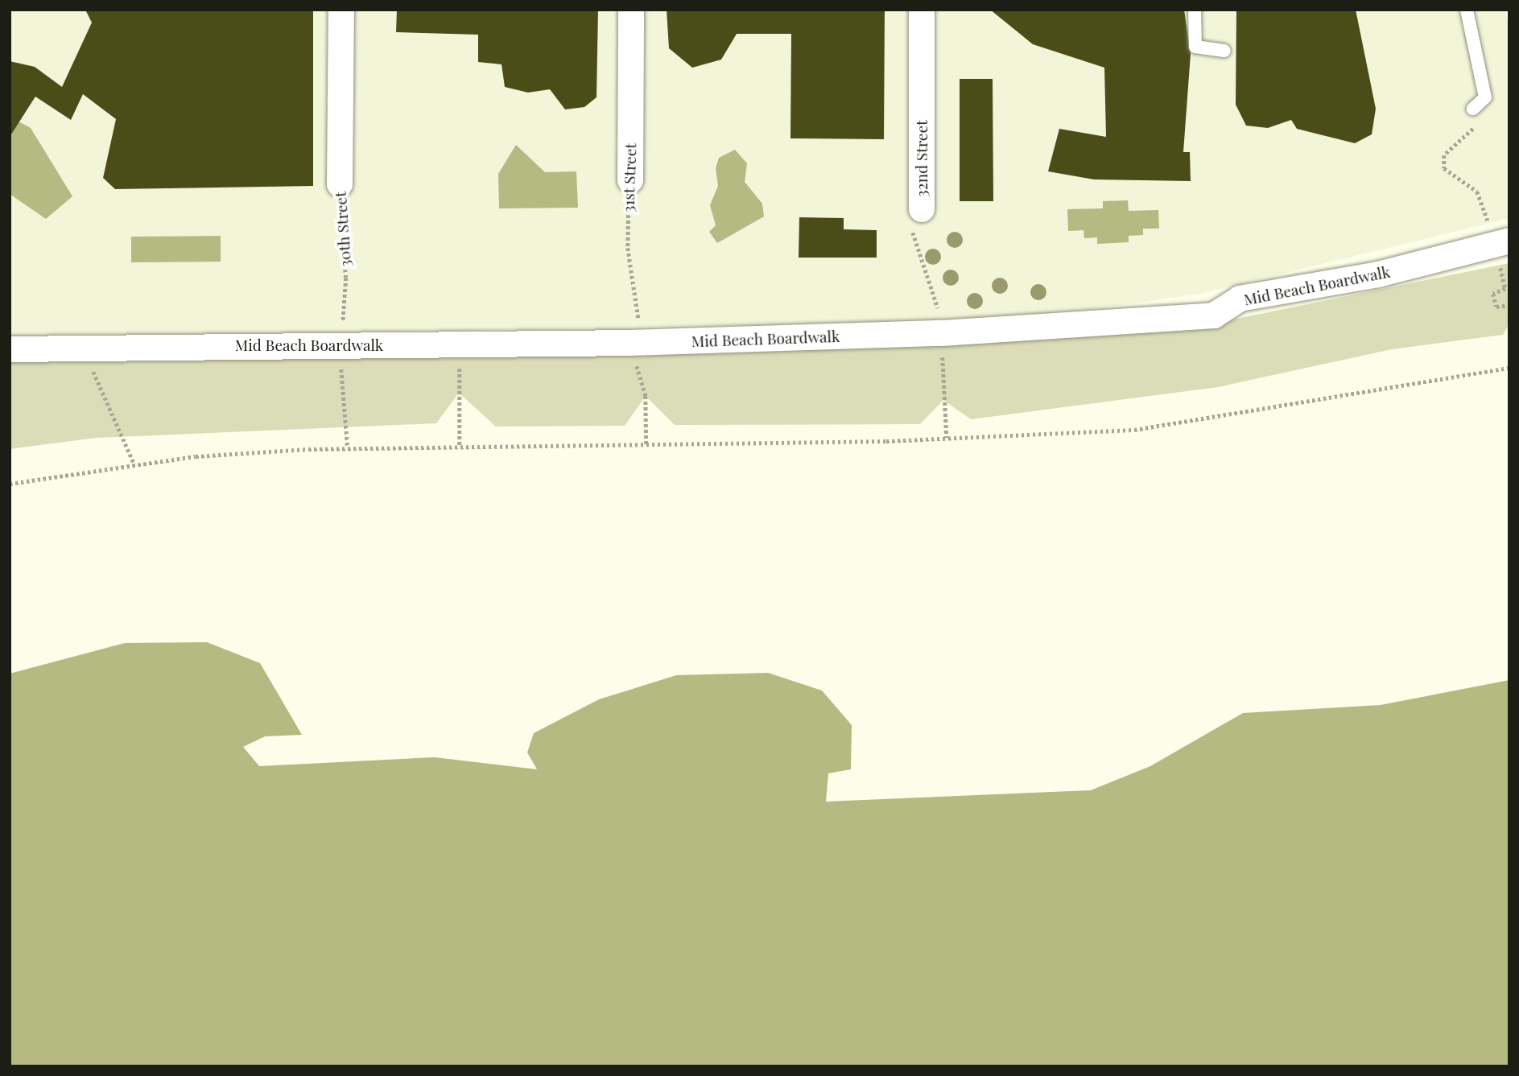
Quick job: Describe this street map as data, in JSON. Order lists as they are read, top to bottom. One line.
{"streets":{"street":["32nd Street","31st Street","30th Street","Mid Beach Boardwalk"]},"crossings":[["32nd Street","Mid Beach Boardwalk"],["31st Street","Mid Beach Boardwalk"],["30th Street","Mid Beach Boardwalk"]]}
